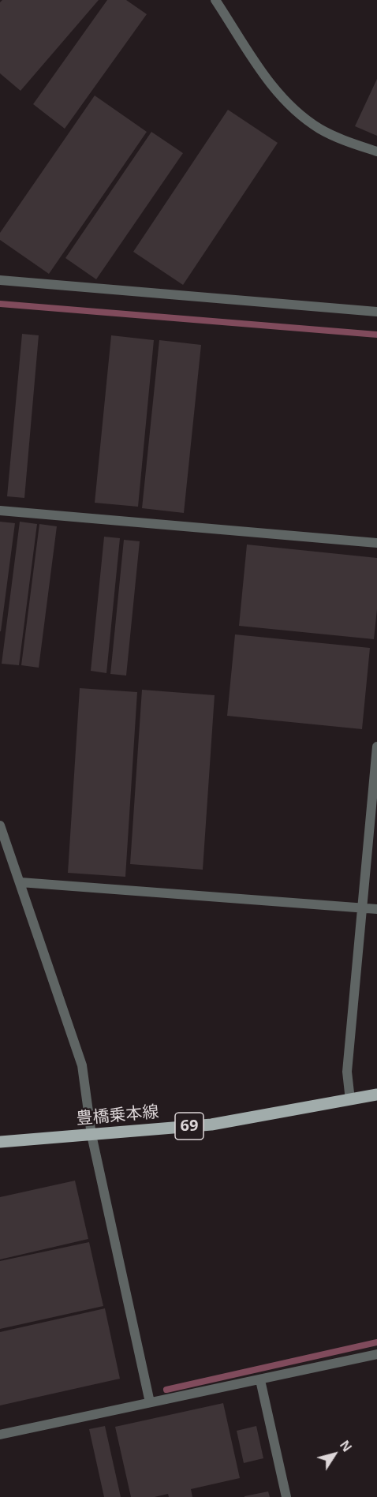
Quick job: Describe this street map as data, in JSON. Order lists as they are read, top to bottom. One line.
{"streets":{"main road":["豊橋乗本線","69"]},"north":"top right"}
